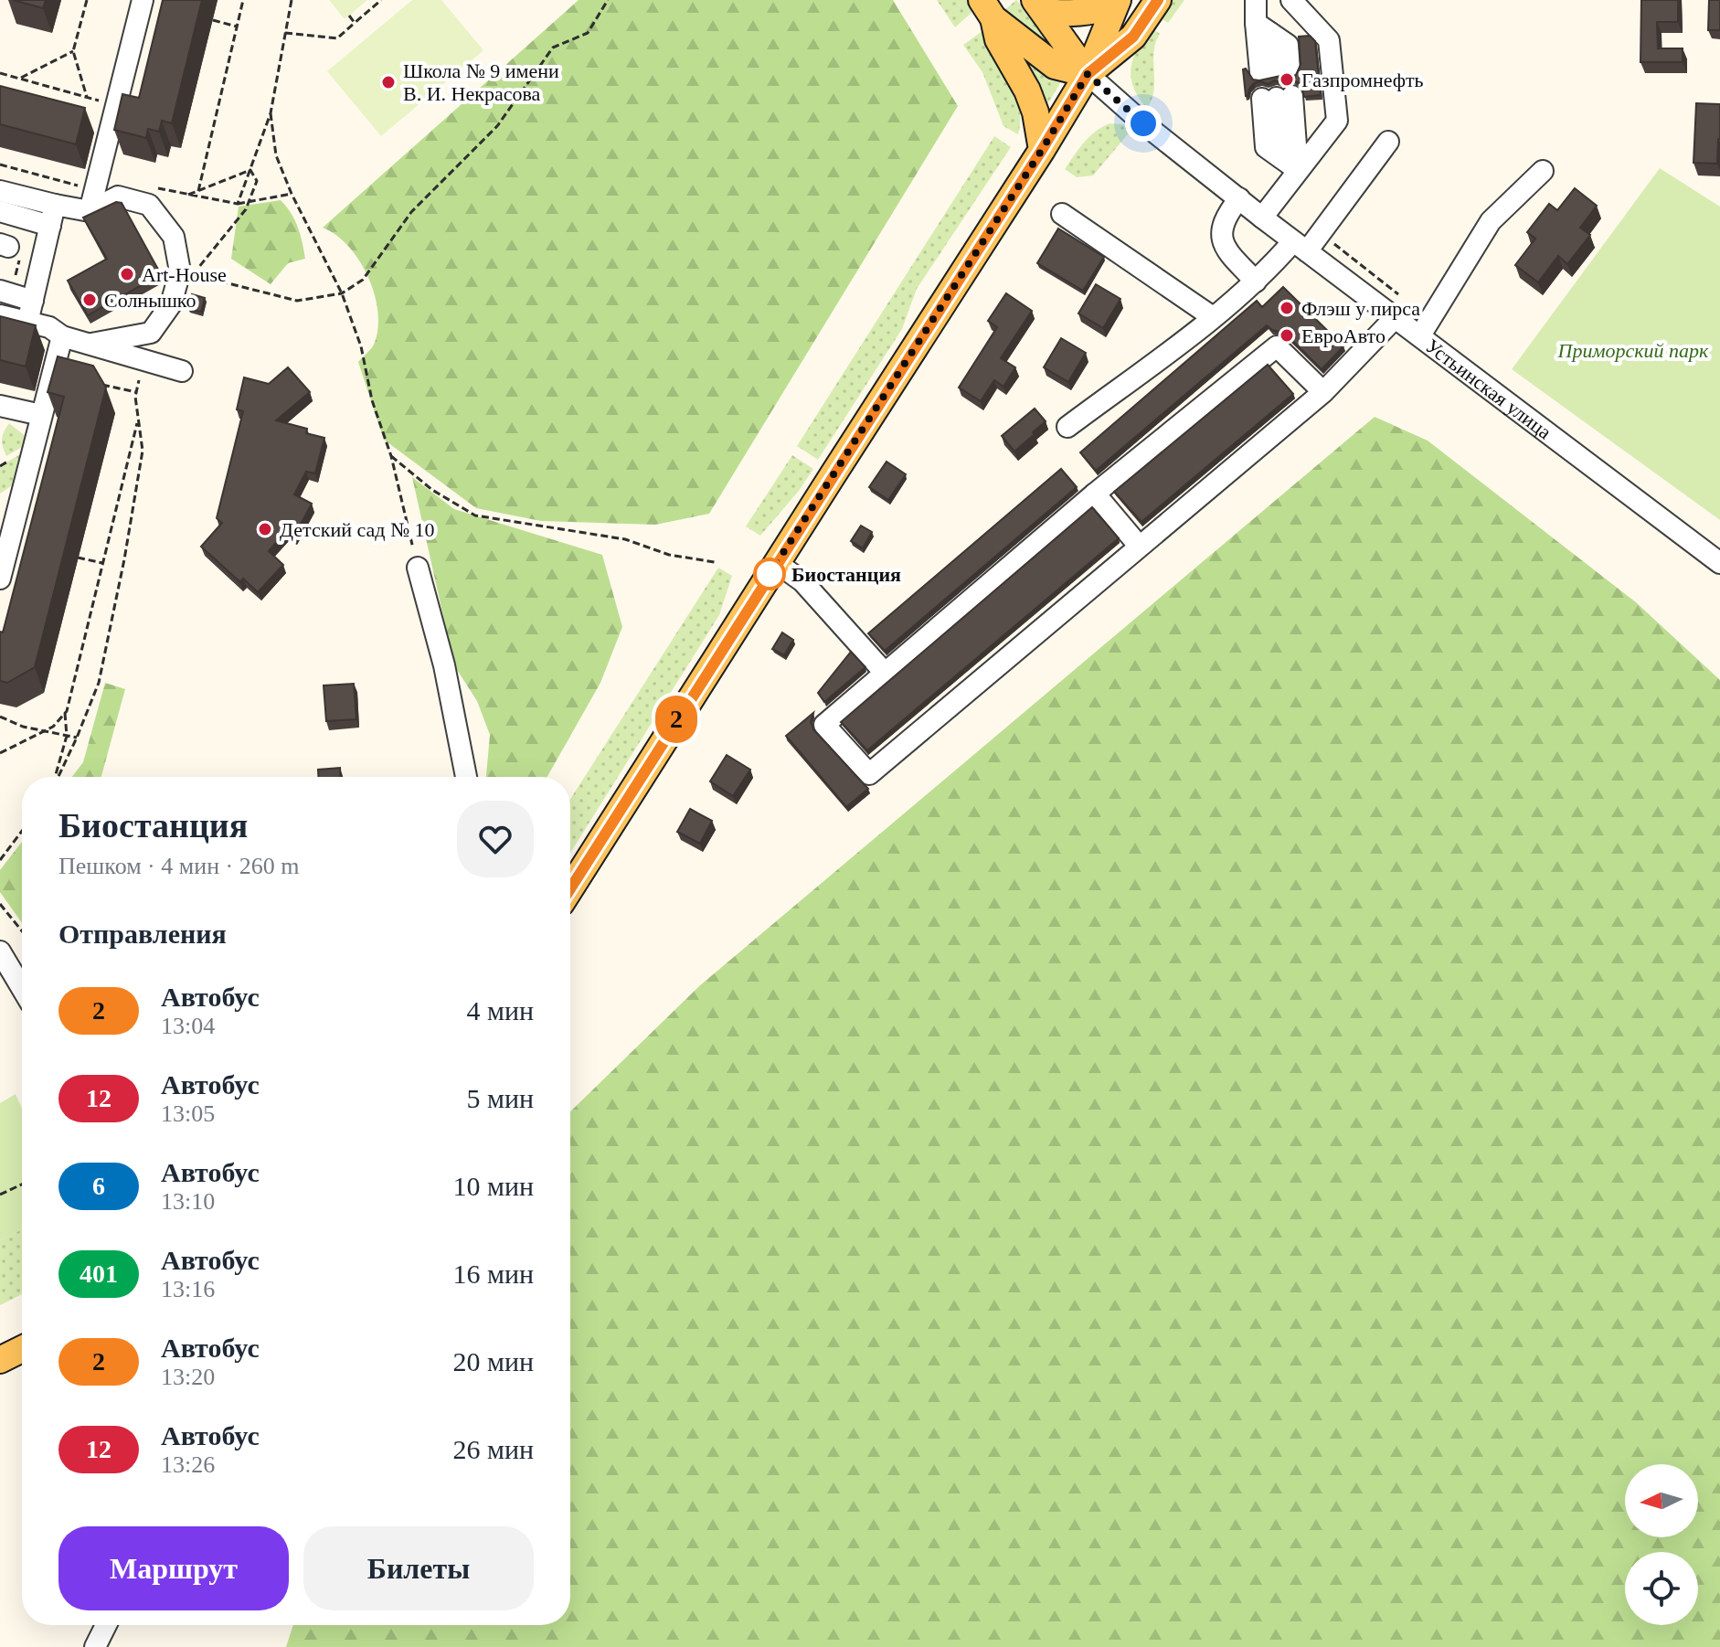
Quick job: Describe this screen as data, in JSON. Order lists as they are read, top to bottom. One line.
{"streets":{"street":["Устьинская улица"]},"parks":["Приморский парк"],"places":["Газпромнефть","Школа № 9 имени В. И. Некрасова","Art-House","Солнышко","Флэш у пирса","ЕвроАвто","Детский сад № 10","Биостанция"],"lines":["bus line 2"],"north":"left","page":{"on_map":"2","heading":[["Биостанция","Пешком · 4 мин · 260 m"],"Отправления"],"list":[{"mark":"2","name":"Автобус","note":"13:04","value":"4 мин"},{"mark":"12","name":"Автобус","note":"13:05","value":"5 мин"},{"mark":"6","name":"Автобус","note":"13:10","value":"10 мин"},{"mark":"401","name":"Автобус","note":"13:16","value":"16 мин"},{"mark":"2","name":"Автобус","note":"13:20","value":"20 мин"},{"mark":"12","name":"Автобус","note":"13:26","value":"26 мин"}],"buttons":["Маршрут","Билеты"]}}
